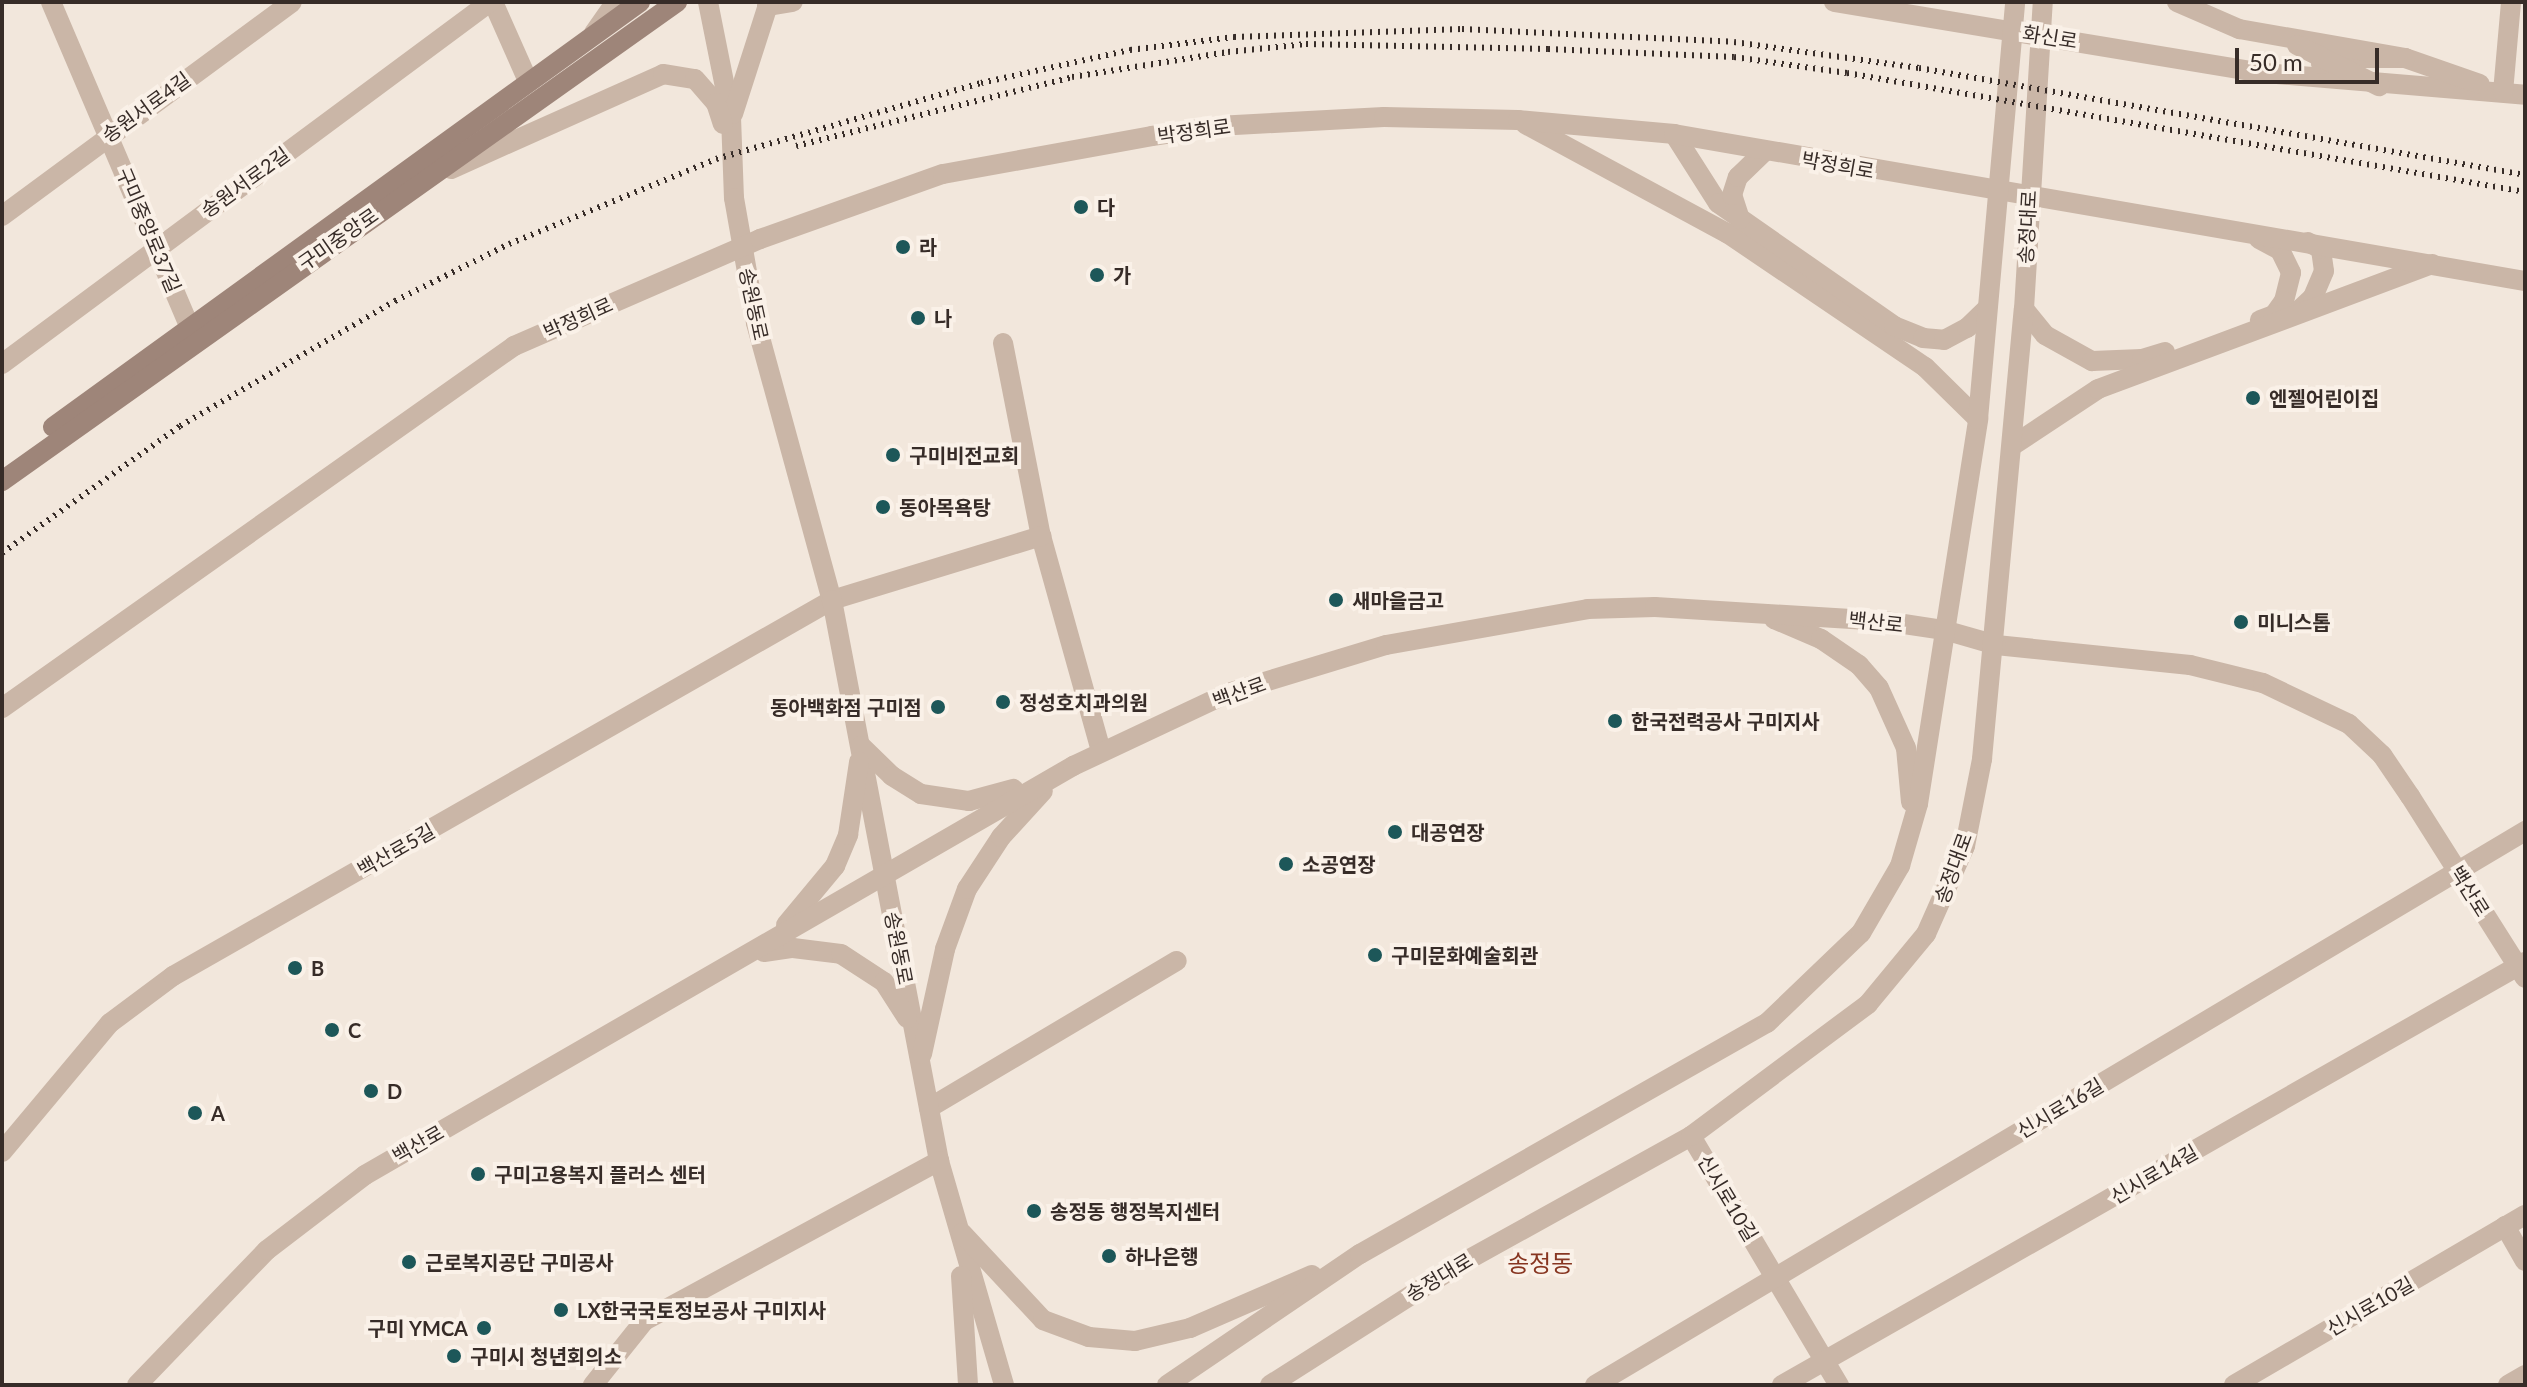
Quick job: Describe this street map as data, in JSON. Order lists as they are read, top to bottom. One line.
{"streets":{"main road":["구미중앙로"],"street":["화신로","송원서로4길","박정희로","송원서로2길","송정대로","구미중앙로37길","송원동로","백산로","백산로5길","신시로16길","신시로14길","신시로10길"]},"crossings":[["송원서로4길","구미중앙로37길"],["송원서로2길","구미중앙로37길"],["송정대로","백산로"],["송정대로","신시로10길"],["구미중앙로37길","구미중앙로"],["송원동로","백산로"],["송원동로","백산로5길"],["백산로","신시로16길"],["백산로","신시로14길"],["신시로16길","신시로10길"],["신시로14길","신시로10길"]],"districts":["송정동"],"places":["다","라","가","나","엔젤어린이집","구미비전교회","동아목욕탕","새마을금고","미니스톱","정성호치과의원","동아백화점 구미점","한국전력공사 구미지사","대공연장","소공연장","구미문화예술회관","B","C","D","A","구미고용복지 플러스 센터","송정동 행정복지센터","하나은행","근로복지공단 구미공사","LX한국국토정보공사 구미지사","구미 YMCA","구미시 청년회의소"],"scale_bar":"50 m"}
